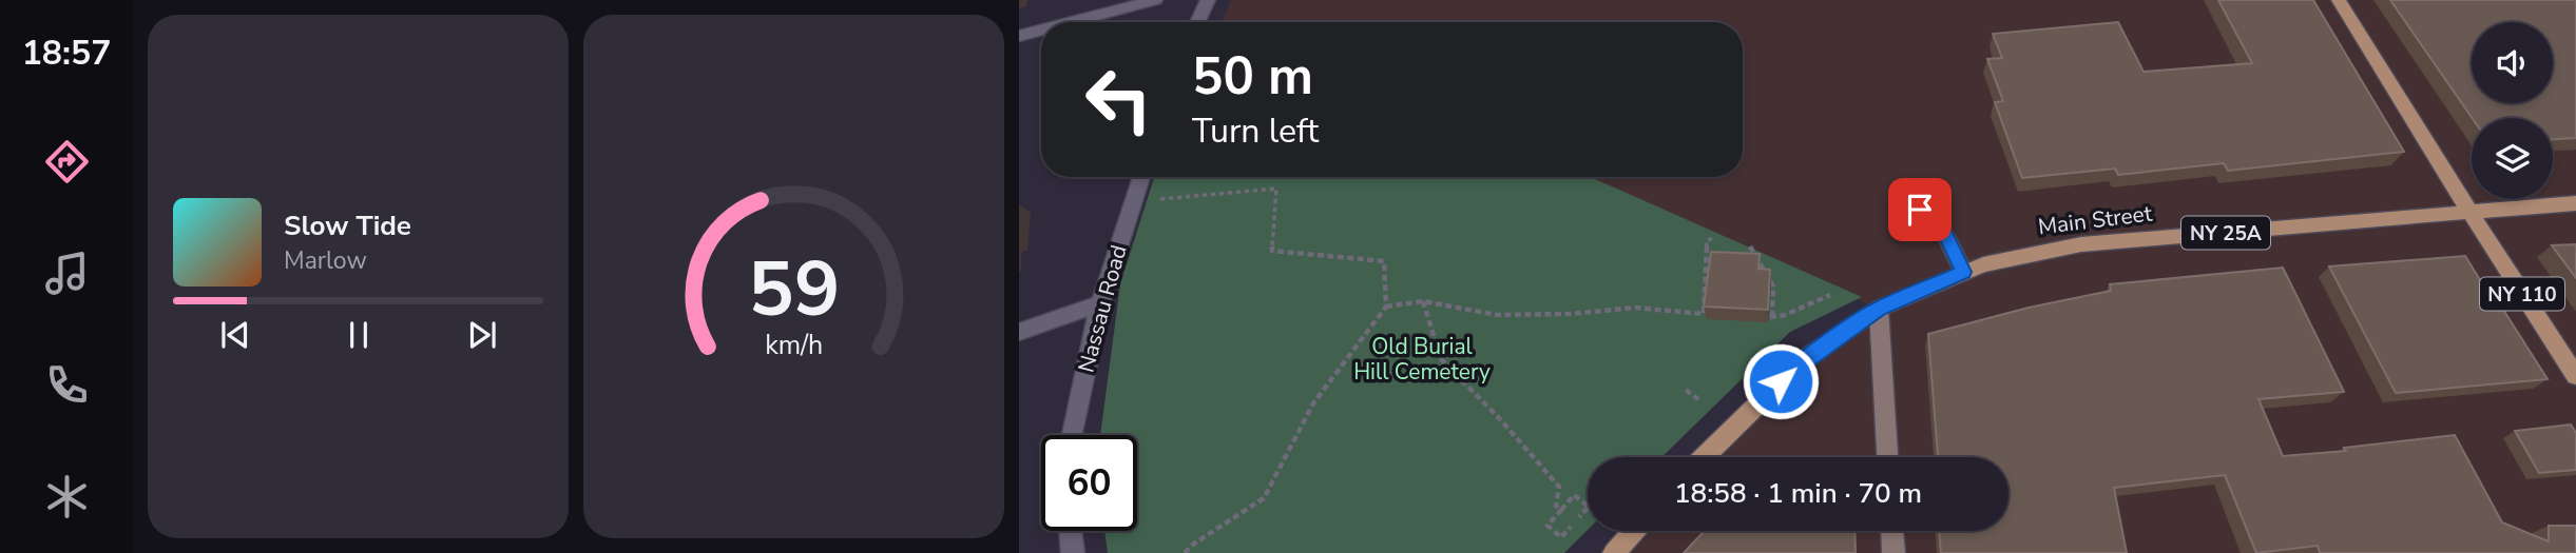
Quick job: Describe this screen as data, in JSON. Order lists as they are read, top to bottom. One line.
{"streets":{"main road":["Main Street","NY 25A","NY 110"],"street":["Nassau Road"]},"crossings":[["Main Street","NY 110"]],"parks":["Old Burial Hill Cemetery"],"page":{"tabs":"18:57","turn":["50 m","Turn left"],"song":["Slow Tide","Marlow"],"limit":"60","trip":"18:58 · 1 min · 70 m","gauge":["59","km/h"]}}
